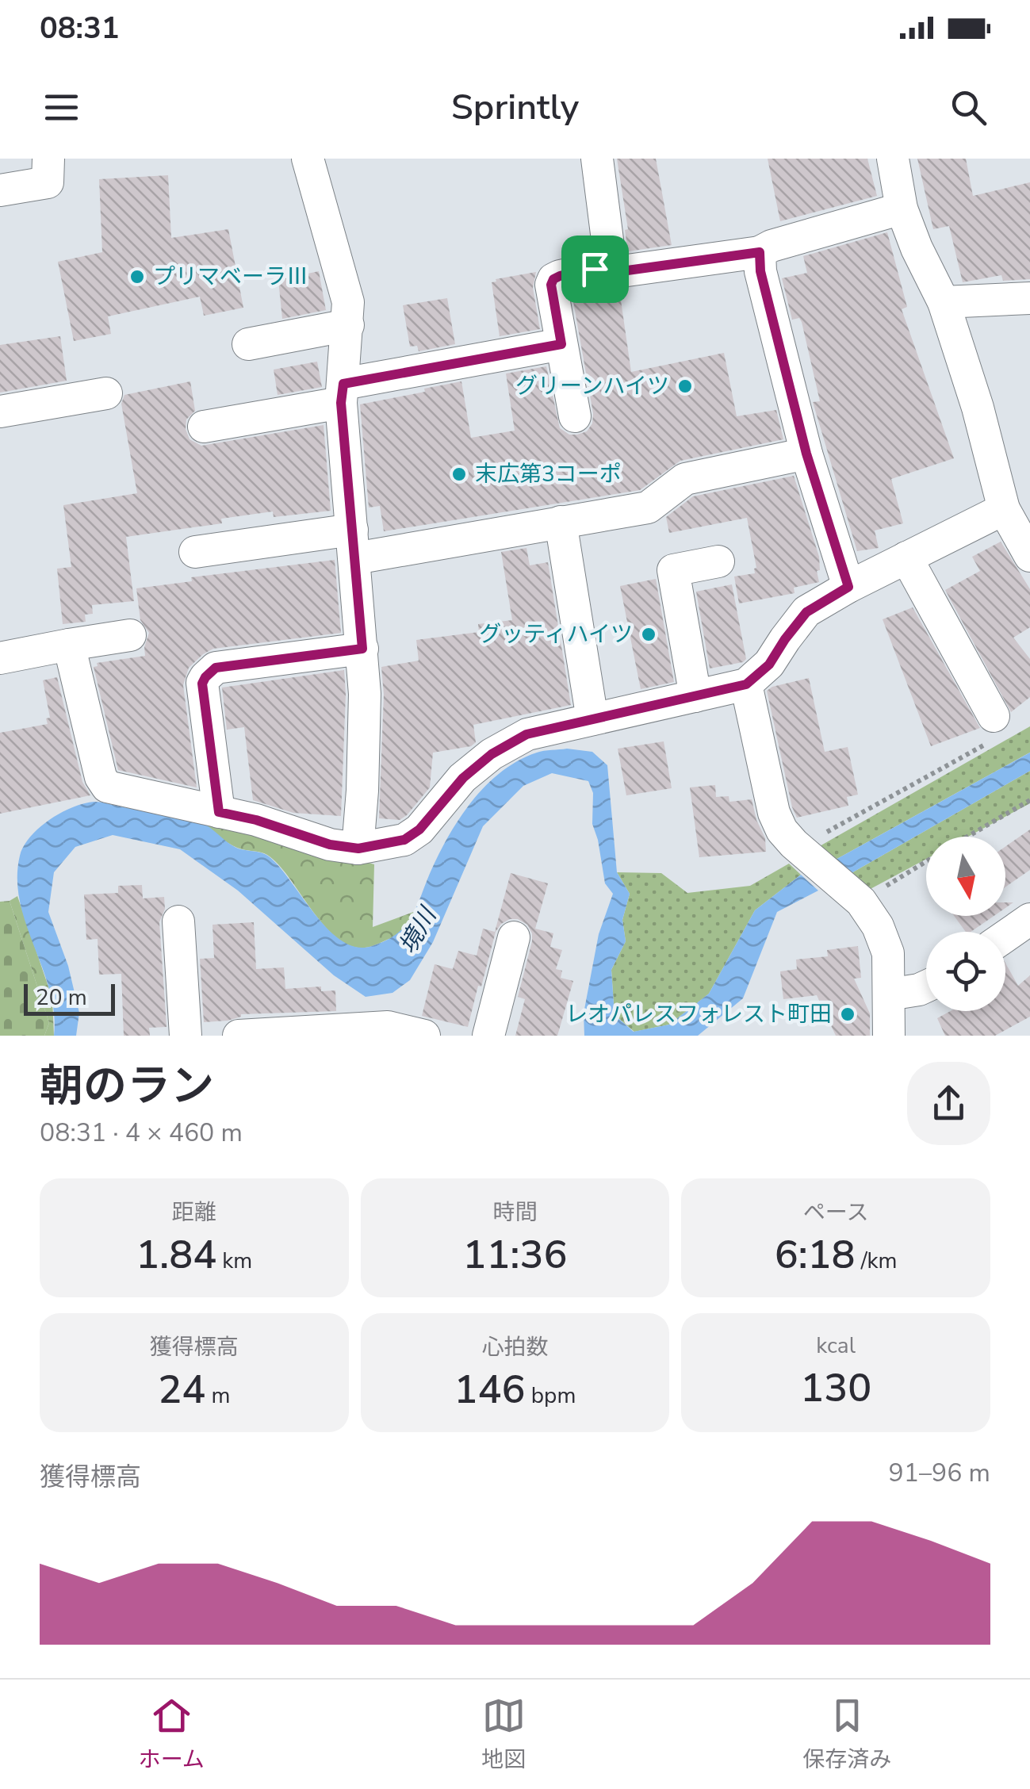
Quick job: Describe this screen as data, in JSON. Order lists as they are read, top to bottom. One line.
{"water":["境川"],"places":["プリマベーラⅢ","グリーンハイツ","末広第3コーポ","グッティハイツ","レオパレスフォレスト町田"],"scale_bar":"20 m","north":"bottom","page":{"status":"08:31","header":"Sprintly","scale":"20 m","heading":["朝のラン","08:31 · 4 × 460 m"],"stats":[["距離","1.84 km"],["時間","11:36"],["ペース","6:18 /km"],["獲得標高","24 m"],["心拍数","146 bpm"],["kcal","130"]],"chart":["獲得標高","91–96 m"],"tabs":["ホーム","地図","保存済み"]}}
